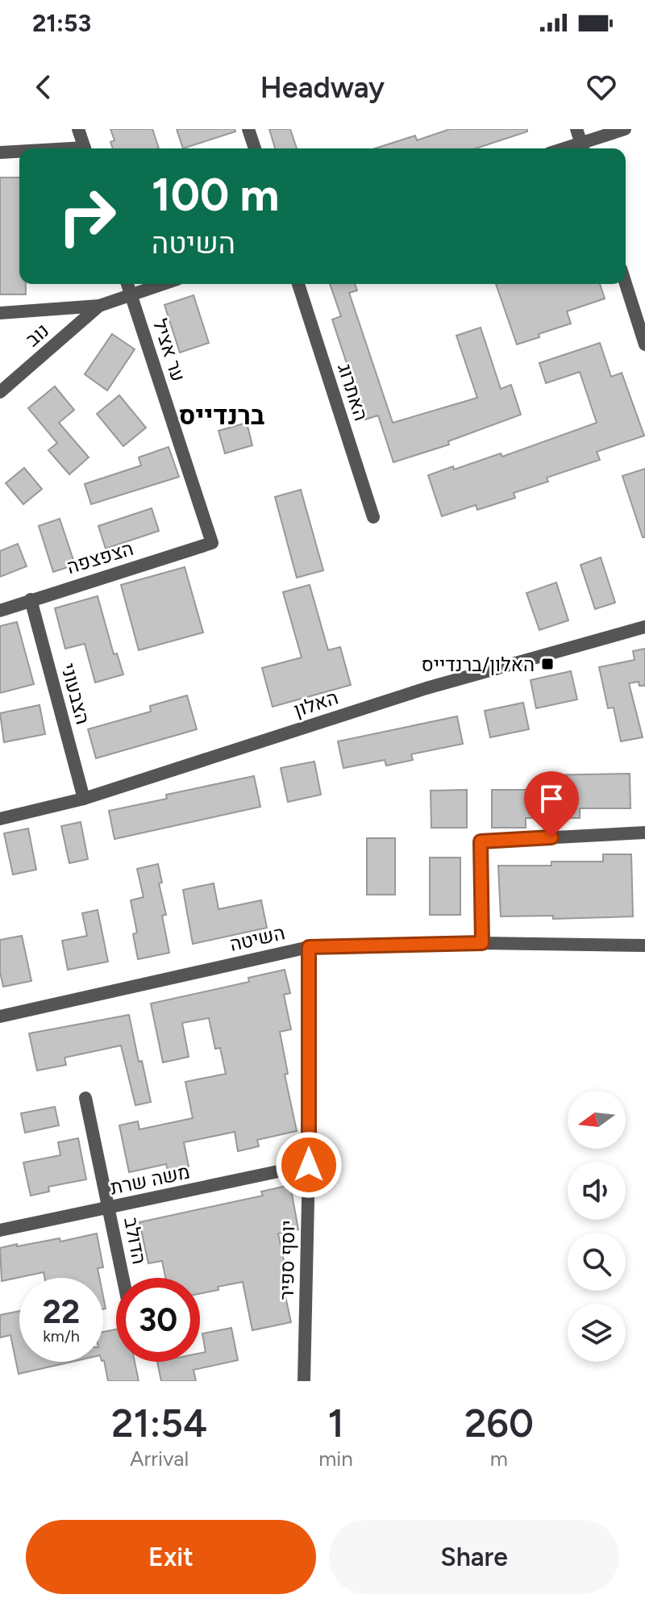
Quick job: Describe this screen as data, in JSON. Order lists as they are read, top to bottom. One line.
{"streets":{"street":["נוב","ער אציל","האתרוג","הצפצפה","הצבעוני","האלון","השיטה","משה שרת","הדולב","יוסף ספיר"]},"crossings":[["ער אציל","הצפצפה"],["הצפצפה","הצבעוני"],["הצבעוני","האלון"],["השיטה","יוסף ספיר"],["משה שרת","הדולב"],["משה שרת","יוסף ספיר"]],"districts":["ברנדייס"],"places":{"transit":["האלון/ברנדייס"]},"north":"left","page":{"status":"21:53","header":"Headway","turn":["100 m","השיטה"],"speed":"22 km/h","limit":"30","eta":["21:54","Arrival","1","min","260","m"],"buttons":["Exit","Share"]}}
